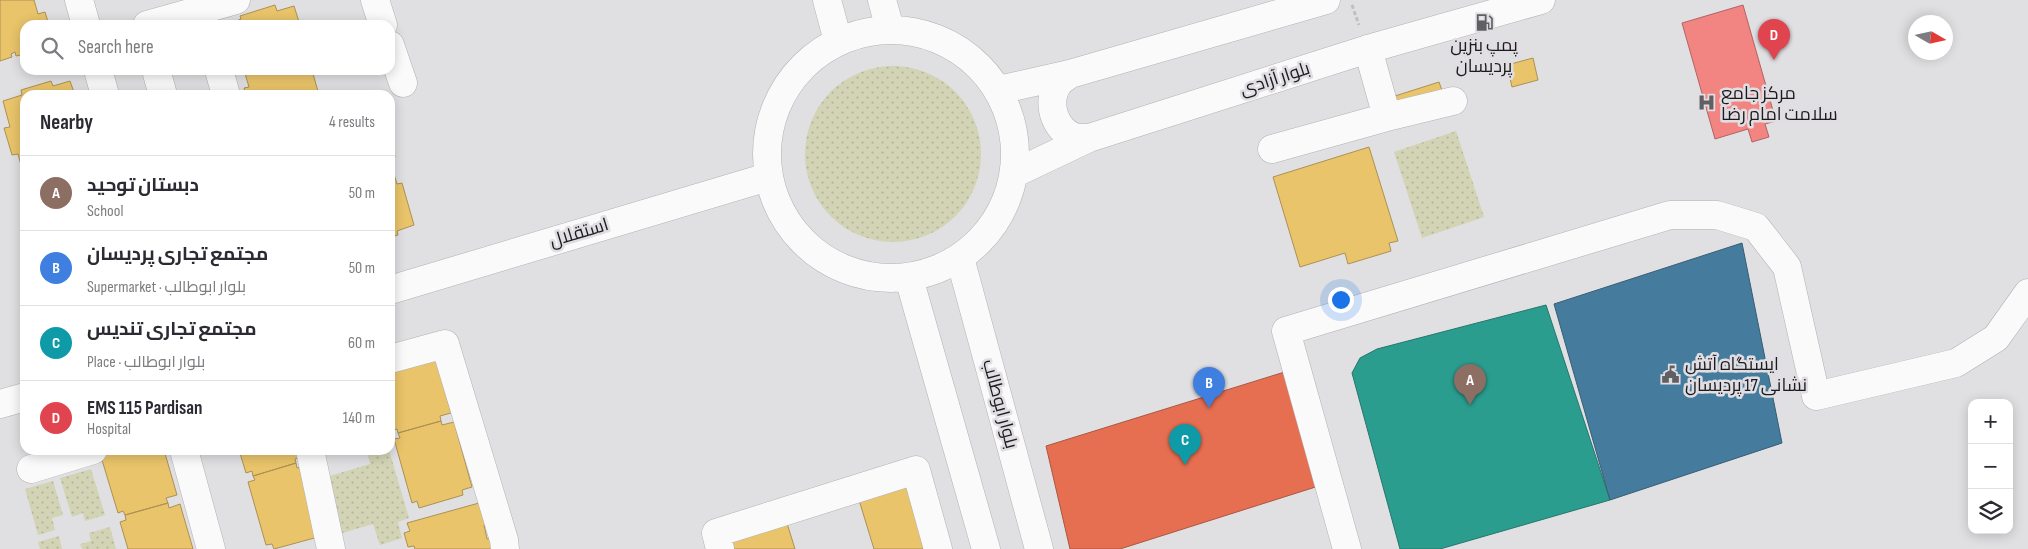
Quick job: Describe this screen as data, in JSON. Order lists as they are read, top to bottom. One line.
{"streets":{"main road":["بلوار آزادی","استقلال","بلوار ابوطالب"]},"places":{"fuel station":["پمپ بنزین پردیسان"],"hospital":["مرکز جامع سلامت امام رضا"],"public building":["ایستگاه آتش نشانی 17 پردیسان"]},"north":"right","page":{"pins":["D","A","B","C"],"search":"Search here","heading":["Nearby","4 results"],"list":[{"mark":"A","name":"دبستان توحید","note":"School","value":"50 m"},{"mark":"B","name":"مجتمع تجاری پردیسان","note":"Supermarket · بلوار ابوطالب","value":"50 m"},{"mark":"C","name":"مجتمع تجاری تندیس","note":"Place · بلوار ابوطالب","value":"60 m"},{"mark":"D","name":"EMS 115 Pardisan","note":"Hospital","value":"140 m"}],"map_buttons":["+","−"]}}
